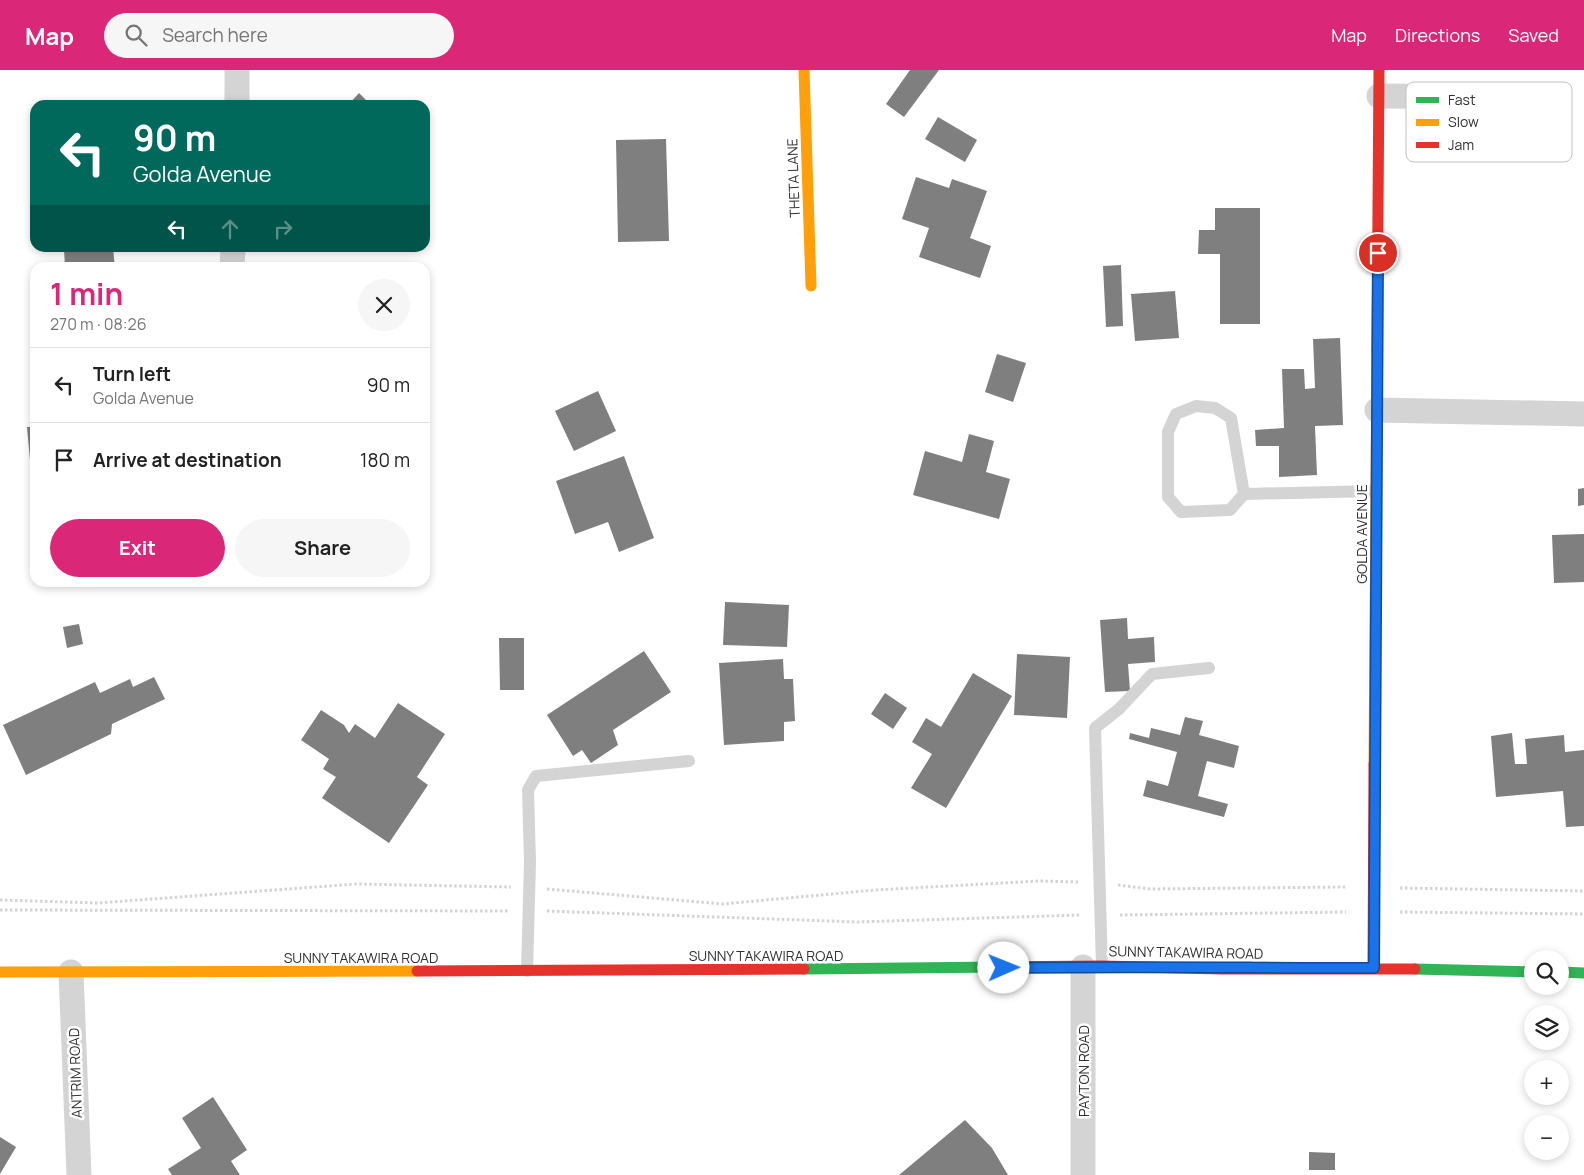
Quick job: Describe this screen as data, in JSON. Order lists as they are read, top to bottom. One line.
{"streets":{"main road":["THETA LANE","GOLDA AVENUE","SUNNY TAKAWIRA ROAD"],"street":["PAYTON ROAD","ANTRIM ROAD"]},"crossings":[["GOLDA AVENUE","SUNNY TAKAWIRA ROAD"],["SUNNY TAKAWIRA ROAD","PAYTON ROAD"],["SUNNY TAKAWIRA ROAD","ANTRIM ROAD"]],"legend":["Fast","Slow","Jam"],"page":{"header":"Map","search":"Search here","nav":["Map","Directions","Saved"],"turn":["90 m","Golda Avenue"],"heading":["1 min","270 m · 08:26"],"list":[{"name":"Turn left","note":"Golda Avenue","value":"90 m"},{"name":"Arrive at destination","value":"180 m"}],"buttons":["Exit","Share"],"map_buttons":["+","−"]}}
